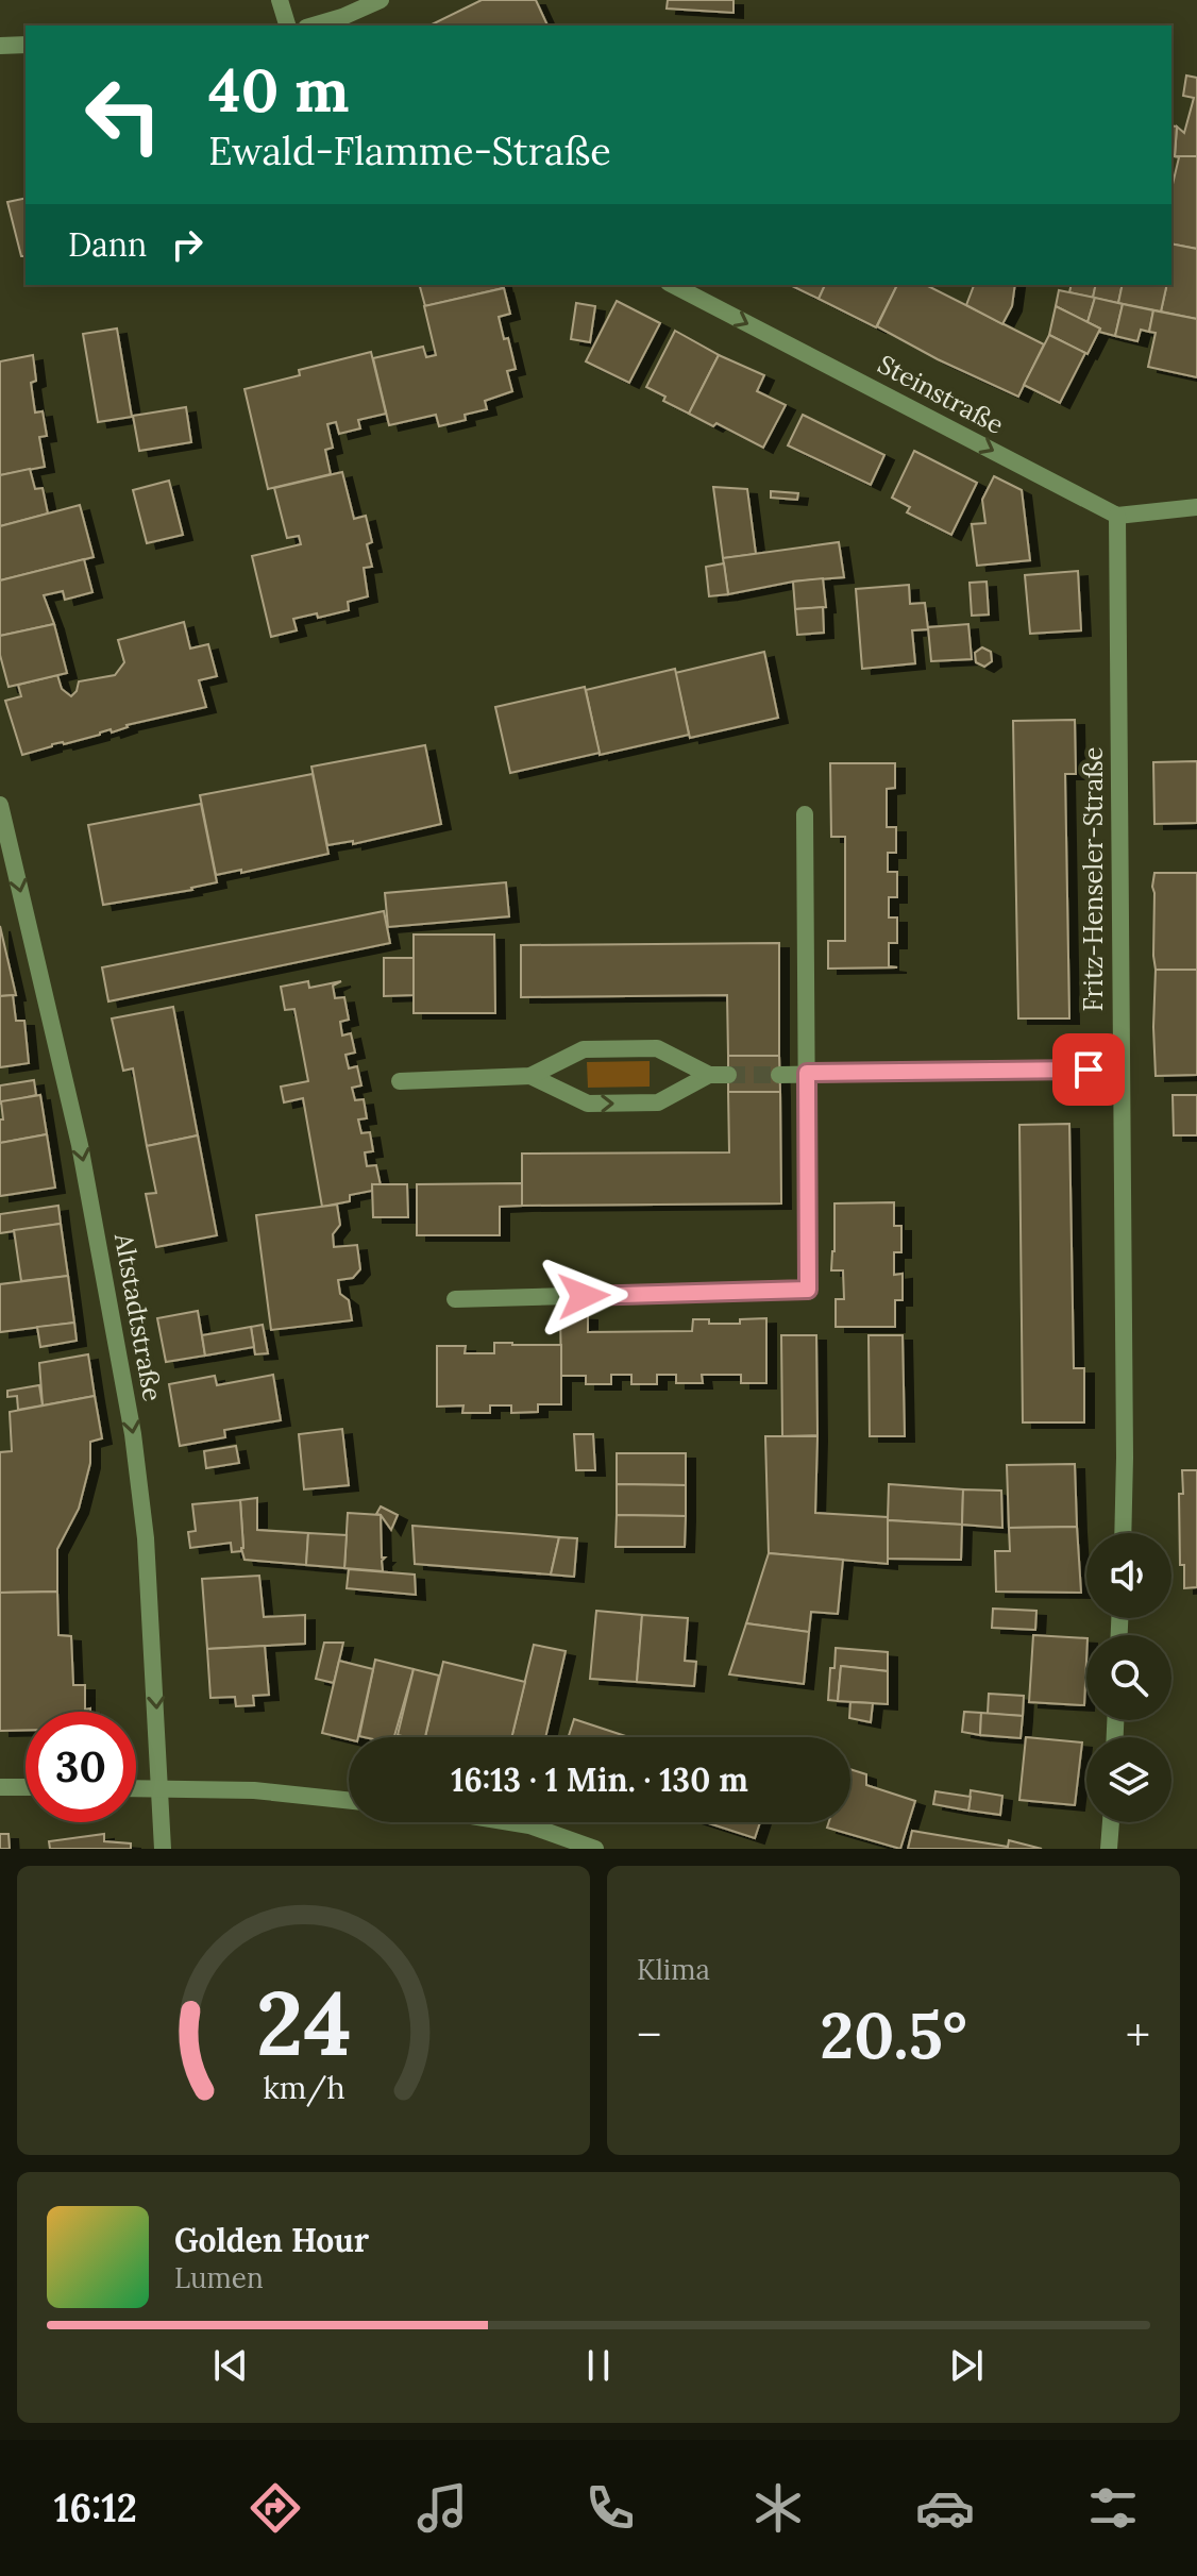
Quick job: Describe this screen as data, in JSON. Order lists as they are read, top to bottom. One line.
{"streets":{"street":["Steinstraße","Fritz-Henseler-Straße","Altstadtstraße"]},"crossings":[["Steinstraße","Fritz-Henseler-Straße"]],"one_way":["Steinstraße","Altstadtstraße"],"page":{"turn":["40 m","Ewald-Flamme-Straße"],"then":"Dann","limit":"30","trip":"16:13 · 1 Min. · 130 m","tile":"Klima","heat":["−","20.5°","+"],"song":["Golden Hour","Lumen"],"tabs":"16:12","gauge":["24","km/h"]}}
